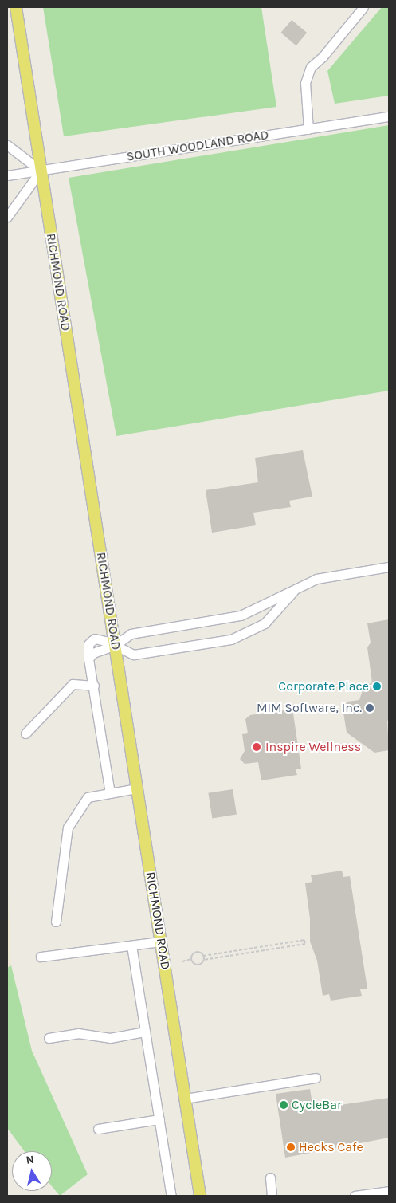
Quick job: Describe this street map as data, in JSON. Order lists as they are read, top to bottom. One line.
{"streets":{"main road":["RICHMOND ROAD"],"street":["SOUTH WOODLAND ROAD"]},"crossings":[["SOUTH WOODLAND ROAD","RICHMOND ROAD"]],"places":["Corporate Place","MIM Software, Inc.","Inspire Wellness","CycleBar","Hecks Cafe"],"north":"top"}
